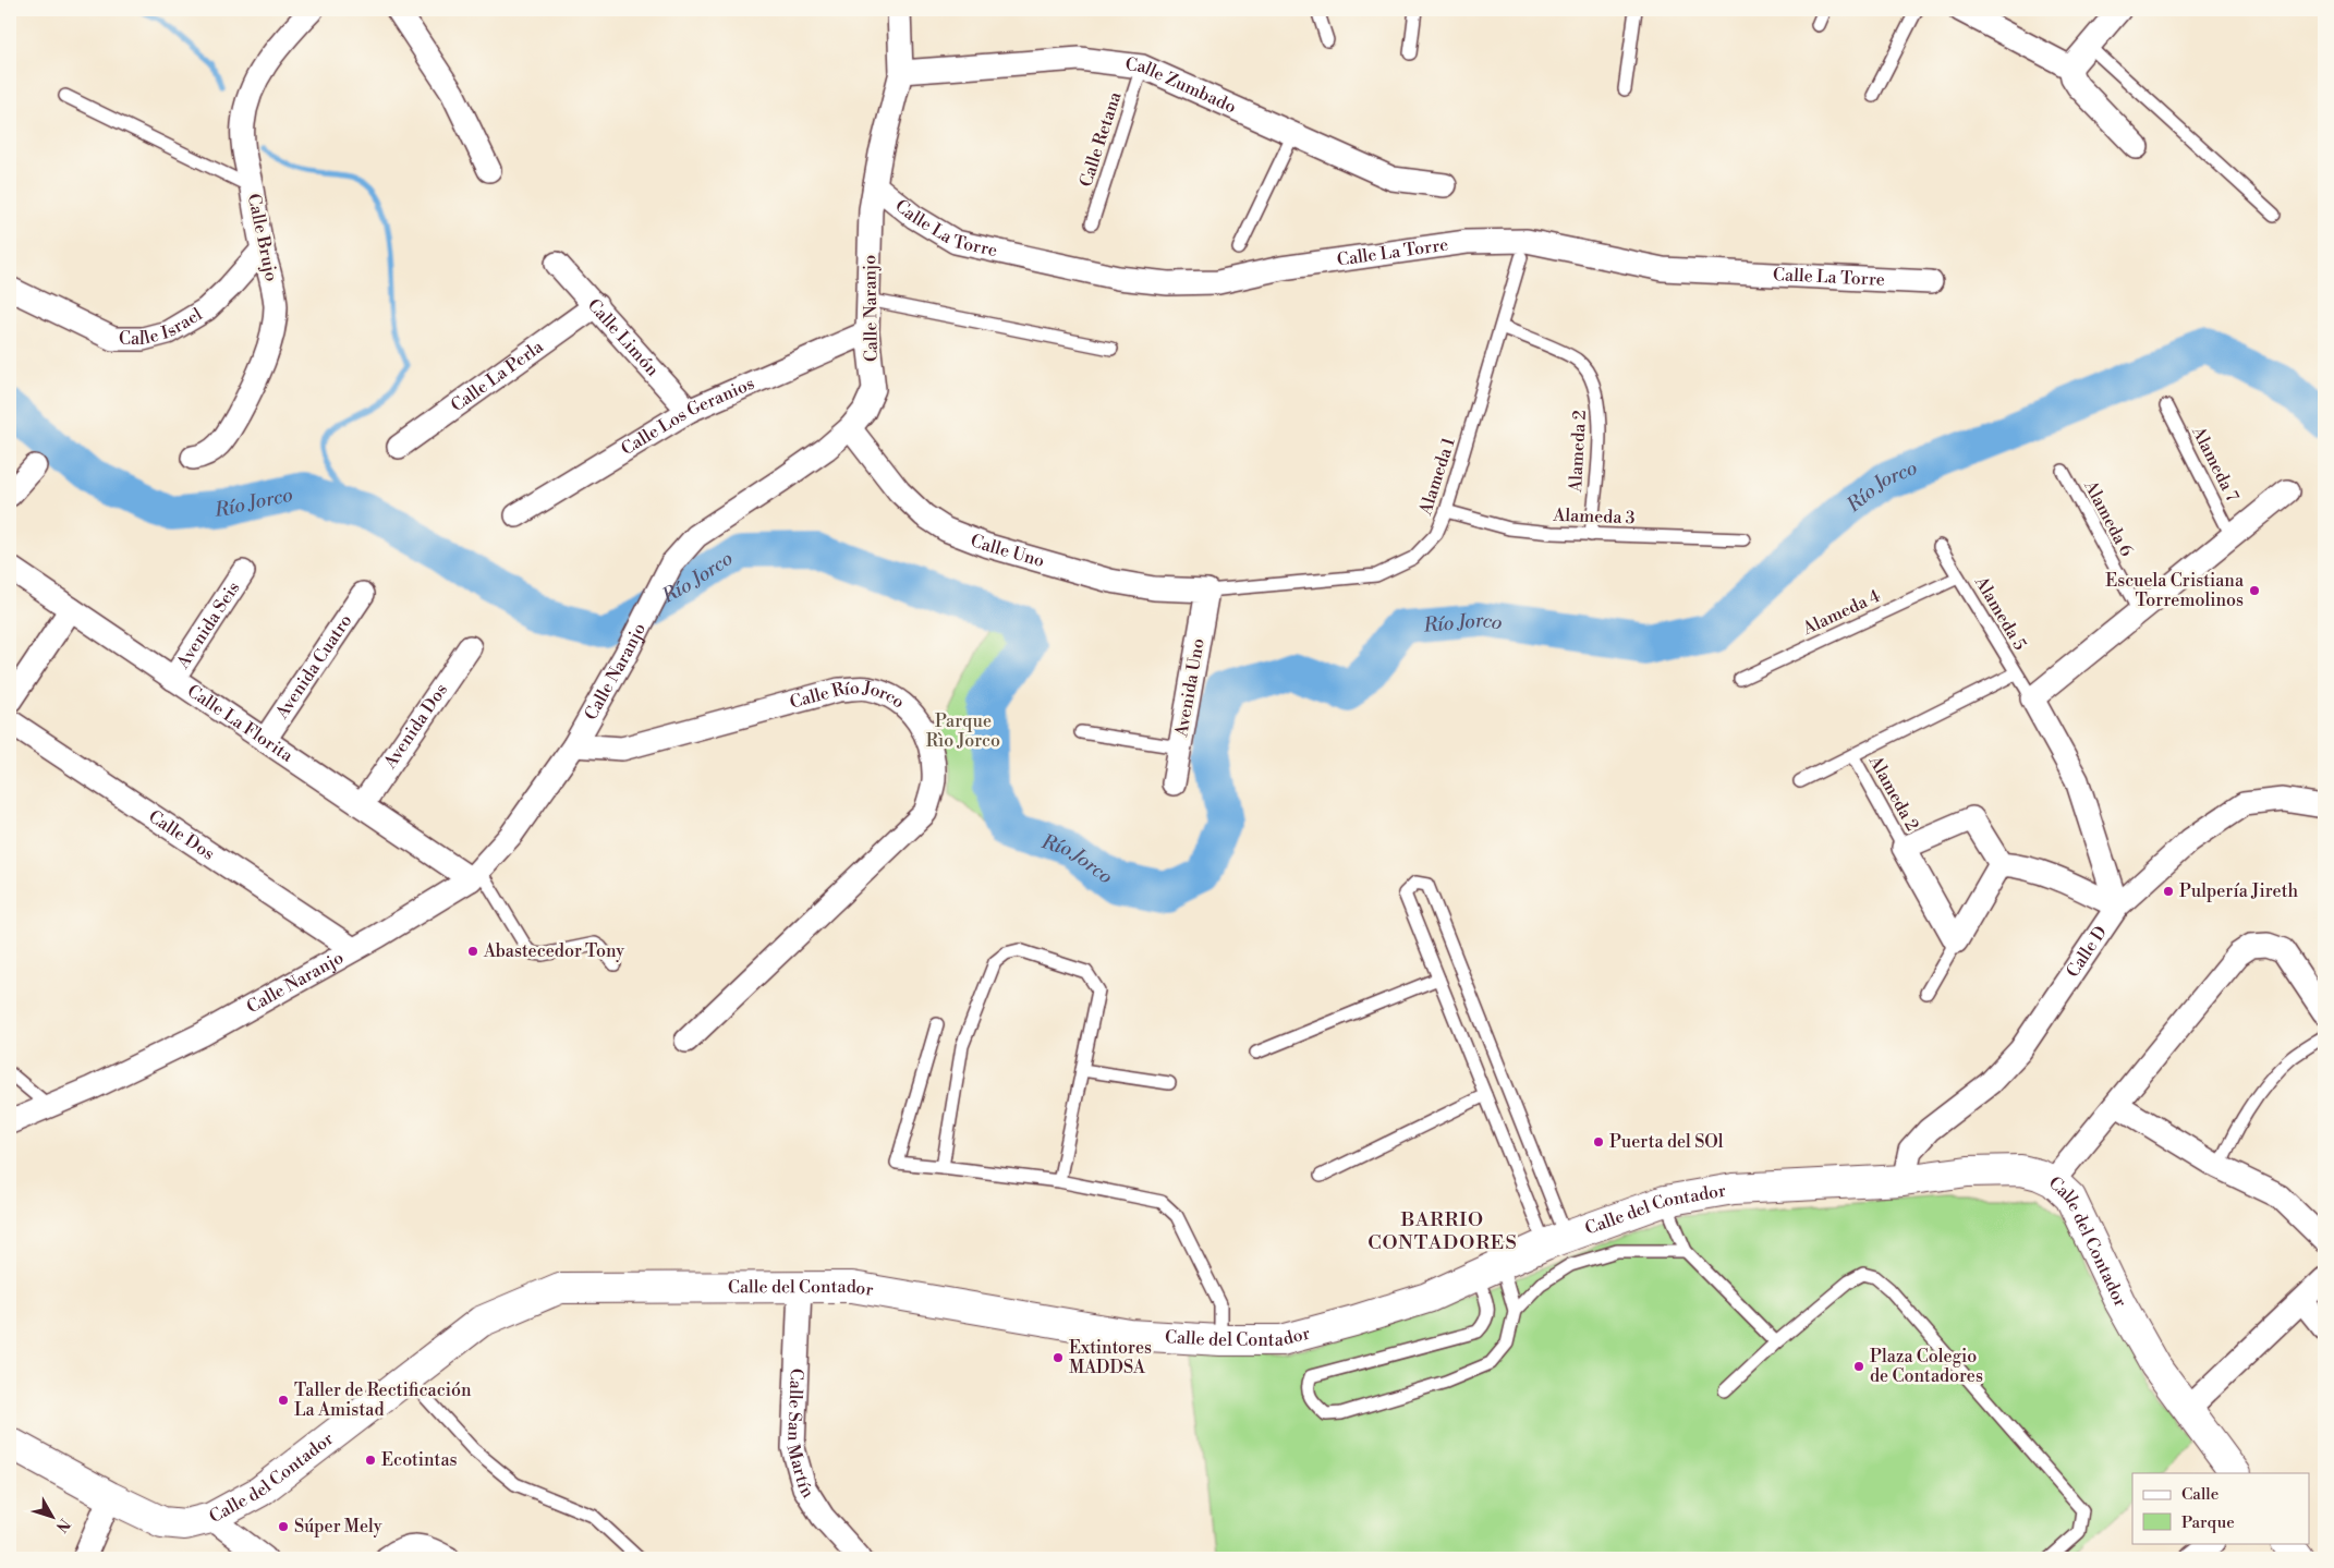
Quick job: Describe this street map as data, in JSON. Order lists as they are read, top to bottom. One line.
{"streets":{"street":["Calle Zumbado","Calle La Torre","Calle Brujo","Calle Naranjo","Calle Israel","Calle Limón","Calle La Perla","Calle Los Geranios","Calle Uno","Avenida Seis","Avenida Cuatro","Avenida Uno","Calle Río Jorco","Calle La Florita","Avenida Dos","Calle Dos","Calle D","Calle del Contador","Calle San Martín"],"lane":["Calle Retana","Alameda 2","Alameda 7","Alameda 1","Alameda 3","Alameda 6","Alameda 4","Alameda 5"]},"crossings":[["Calle Zumbado","Calle Retana"],["Calle Zumbado","Calle Naranjo"],["Calle La Torre","Calle Naranjo"],["Calle Brujo","Calle Israel"],["Calle Naranjo","Calle Los Geranios"],["Calle Naranjo","Calle Uno"],["Calle Naranjo","Calle Río Jorco"],["Calle Naranjo","Calle La Florita"],["Calle Naranjo","Calle Dos"],["Calle Limón","Calle La Perla"],["Calle Limón","Calle Los Geranios"],["Alameda 2","Alameda 1"],["Alameda 2","Alameda 3"],["Alameda 1","Alameda 3"],["Alameda 1","Calle Uno"],["Alameda 1","Avenida Uno"],["Calle Uno","Avenida Uno"],["Alameda 4","Alameda 5"],["Avenida Seis","Calle La Florita"],["Avenida Cuatro","Calle La Florita"],["Calle La Florita","Avenida Dos"],["Calle D","Calle del Contador"],["Calle del Contador","Calle San Martín"]],"districts":["BARRIO CONTADORES"],"water":["Río Jorco"],"parks":["Parque Rìo Jorco"],"places":["Escuela Cristiana Torremolinos","Pulpería Jireth","Abastecedor Tony","Puerta del SOl","Extintores MADDSA","Plaza Colegio de Contadores","Taller de Rectificación La Amistad","Ecotintas","Súper Mely"],"legend":["Calle","Parque"],"north":"bottom right"}
